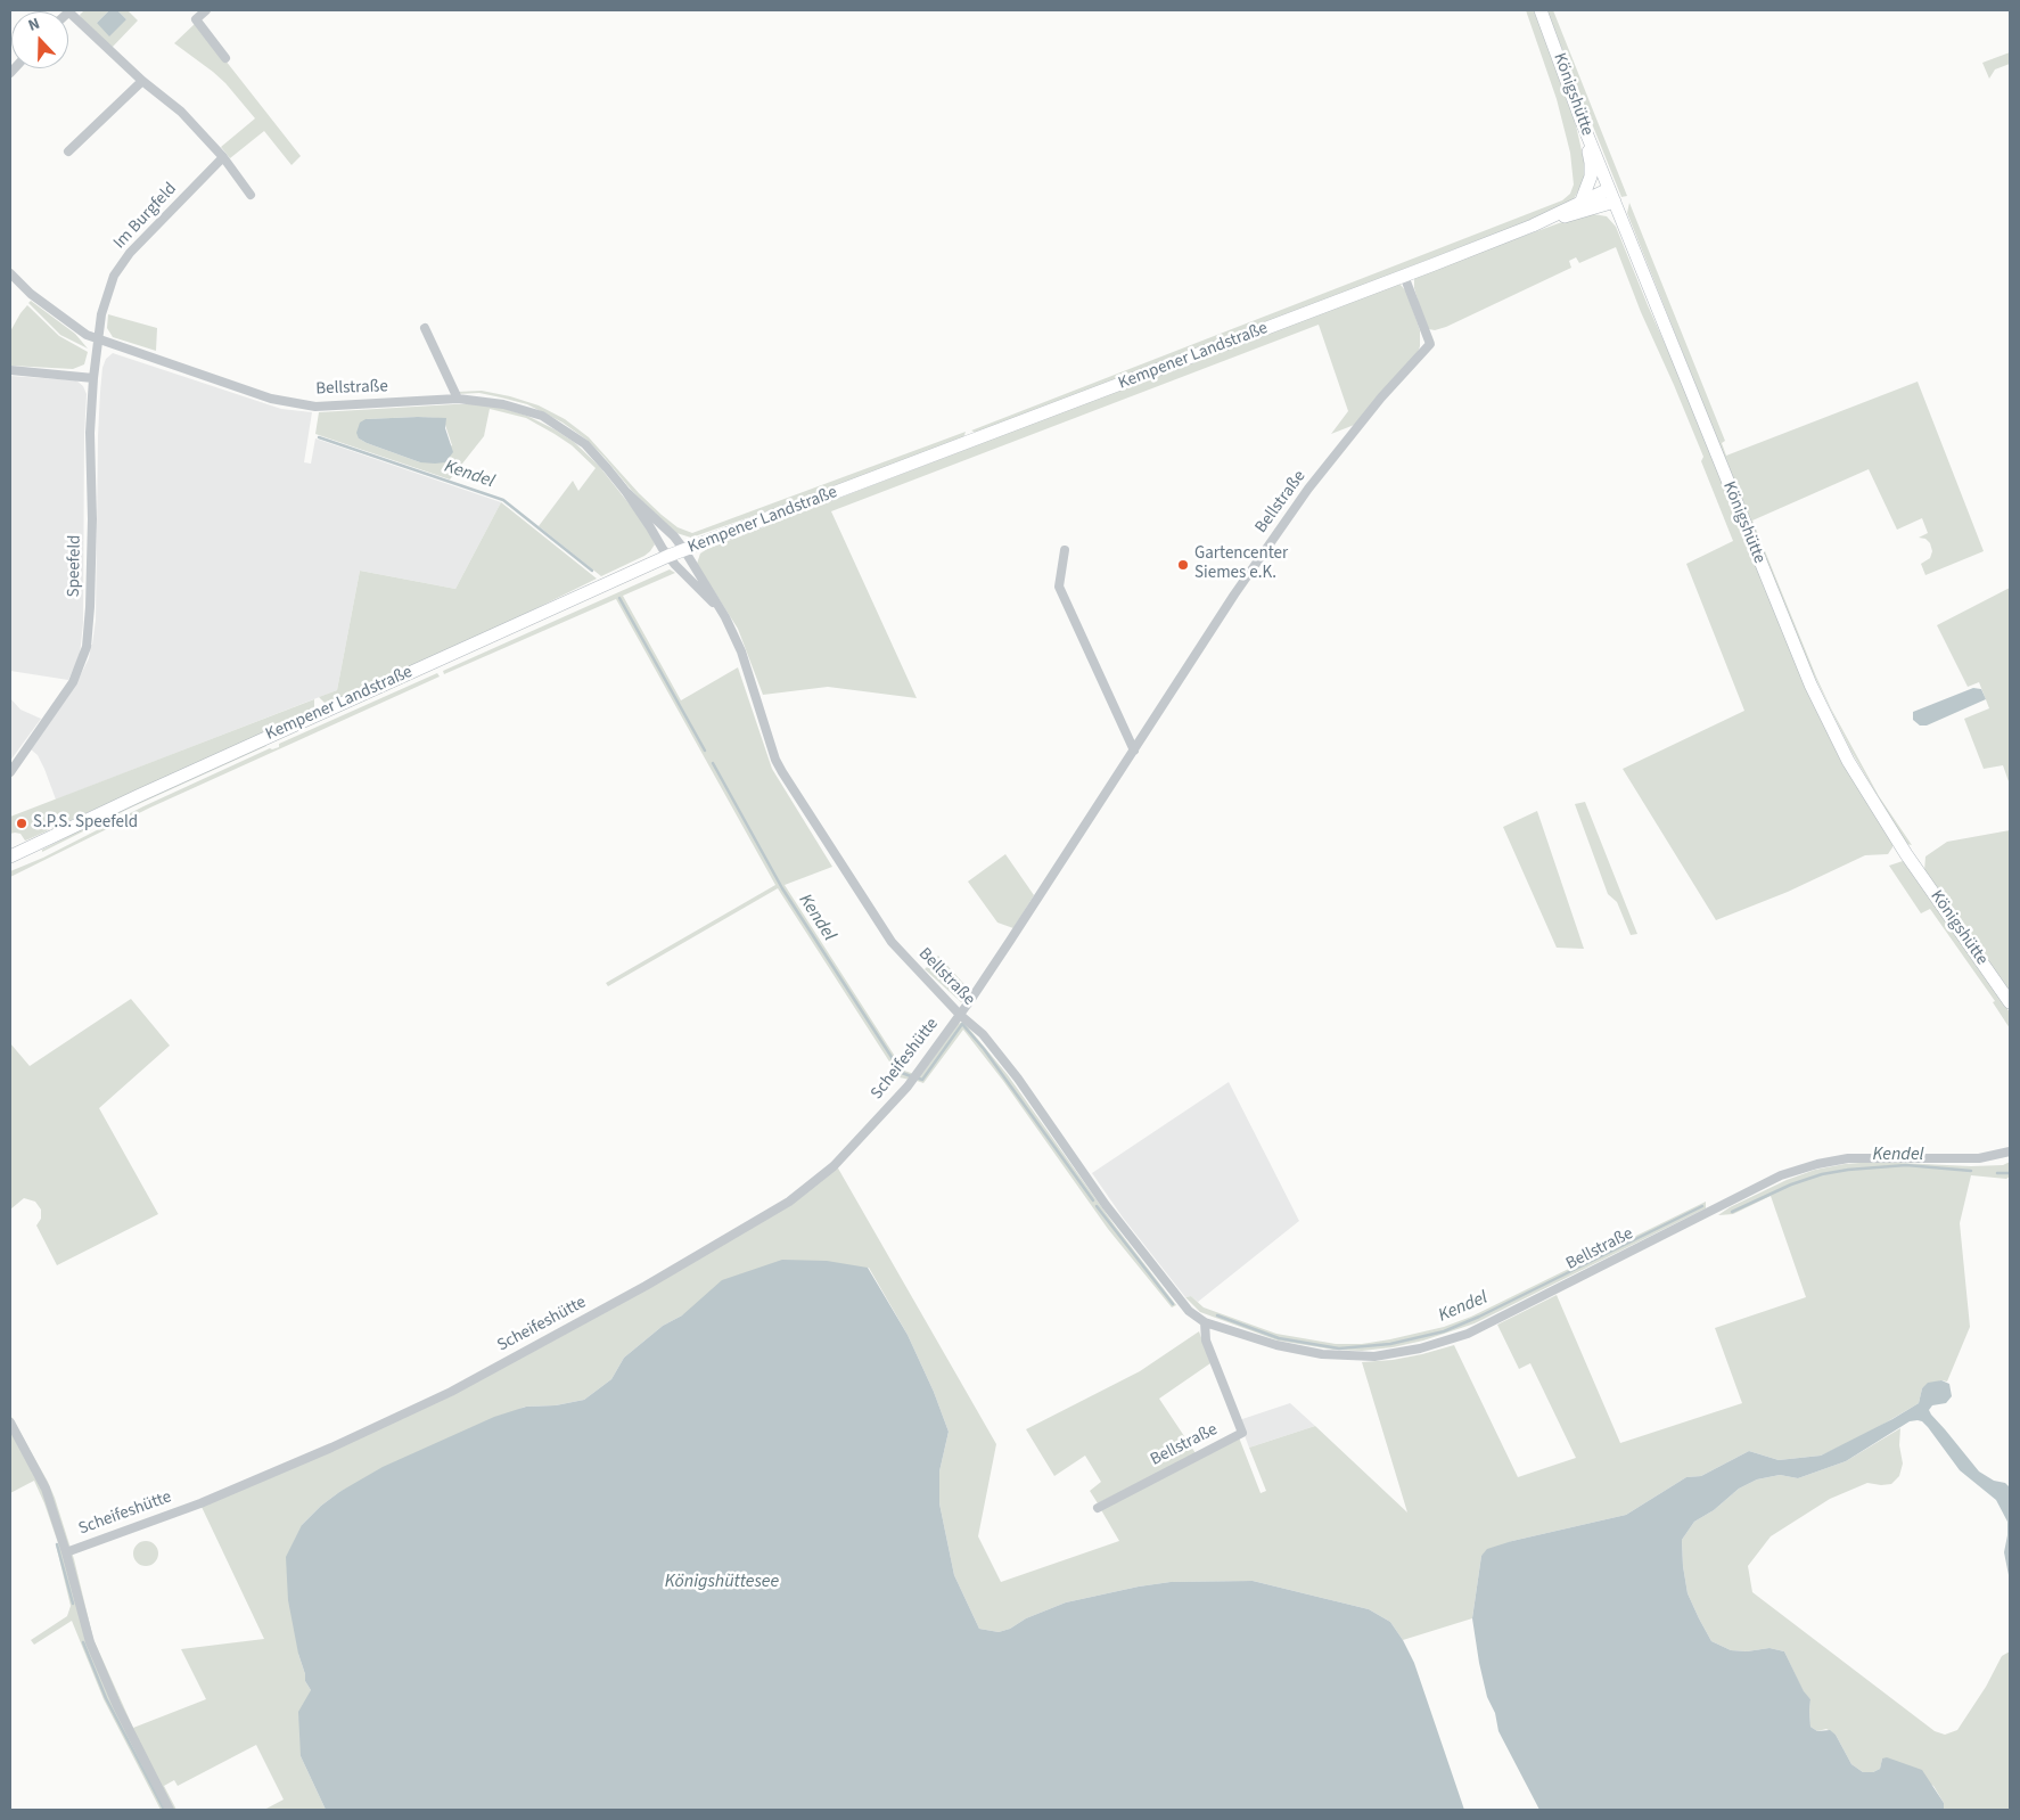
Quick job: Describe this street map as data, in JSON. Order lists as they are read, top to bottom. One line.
{"streets":{"street":["Königshütte","Im Burgfeld","Kempener Landstraße","Bellstraße","Speefeld","Scheifeshütte"]},"crossings":[["Königshütte","Kempener Landstraße"],["Im Burgfeld","Bellstraße"],["Im Burgfeld","Speefeld"],["Kempener Landstraße","Bellstraße"],["Bellstraße","Speefeld"],["Bellstraße","Scheifeshütte"]],"water":["Kendel","Königshüttesee"],"places":["Gartencenter Siemes e.K.","S.P.S. Speefeld"],"north":"top"}
